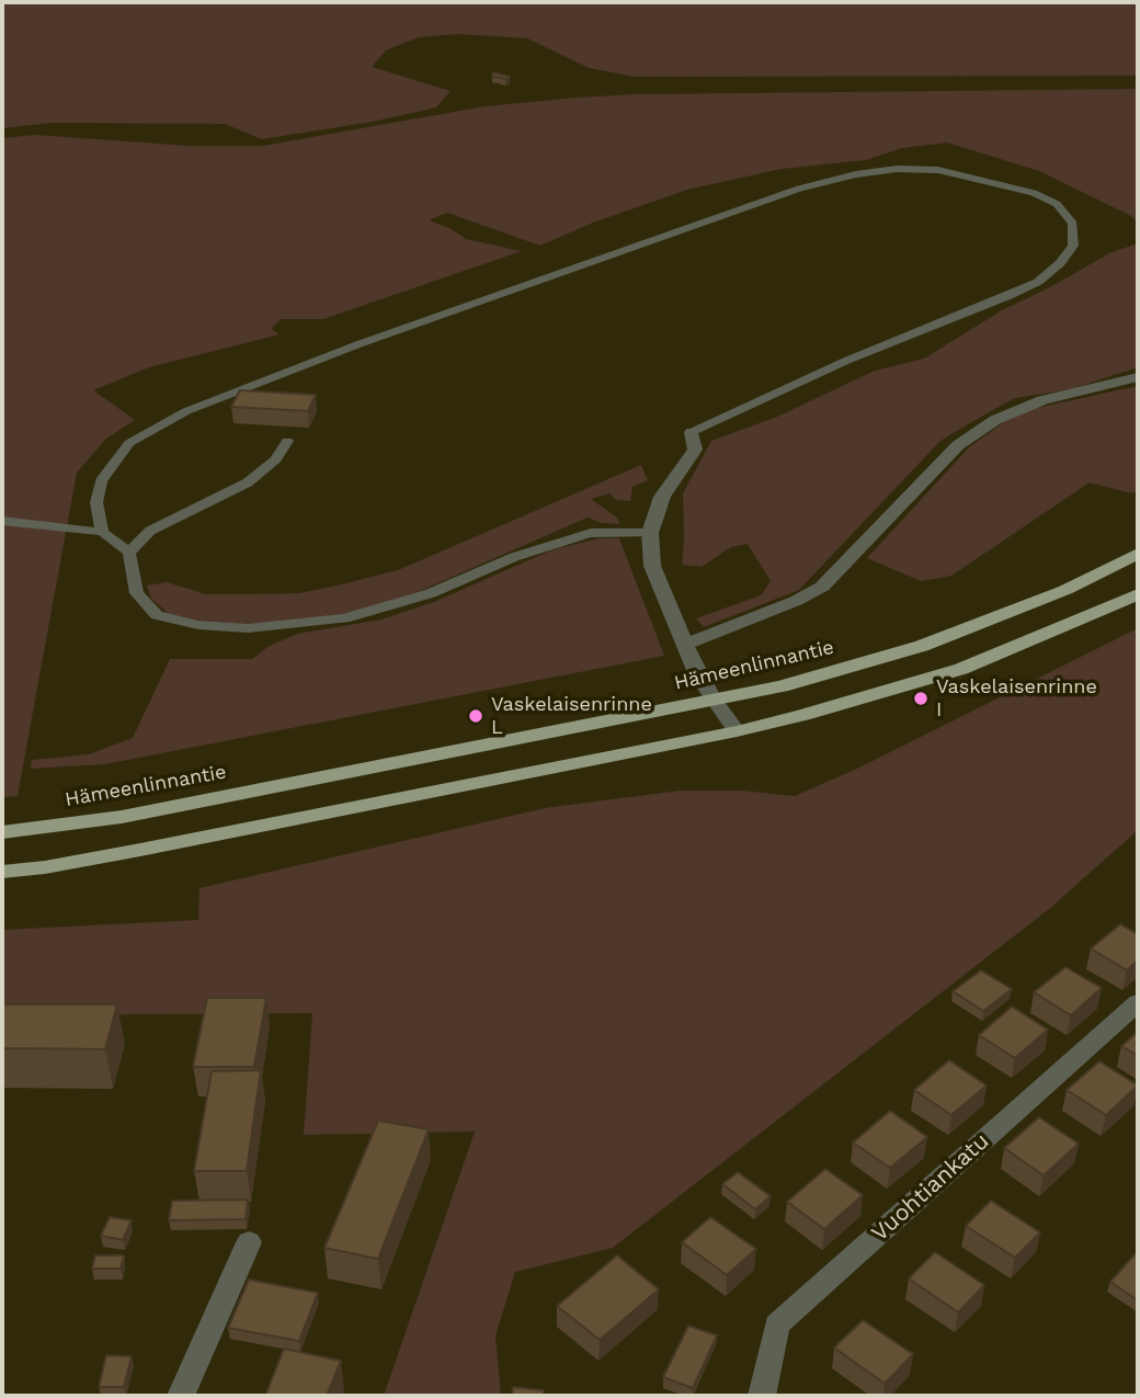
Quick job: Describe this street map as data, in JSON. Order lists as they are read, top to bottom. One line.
{"streets":{"main road":["Hämeenlinnantie"],"street":["Vuohtiankatu"]},"places":["Vaskelaisenrinne I","Vaskelaisenrinne L"]}
